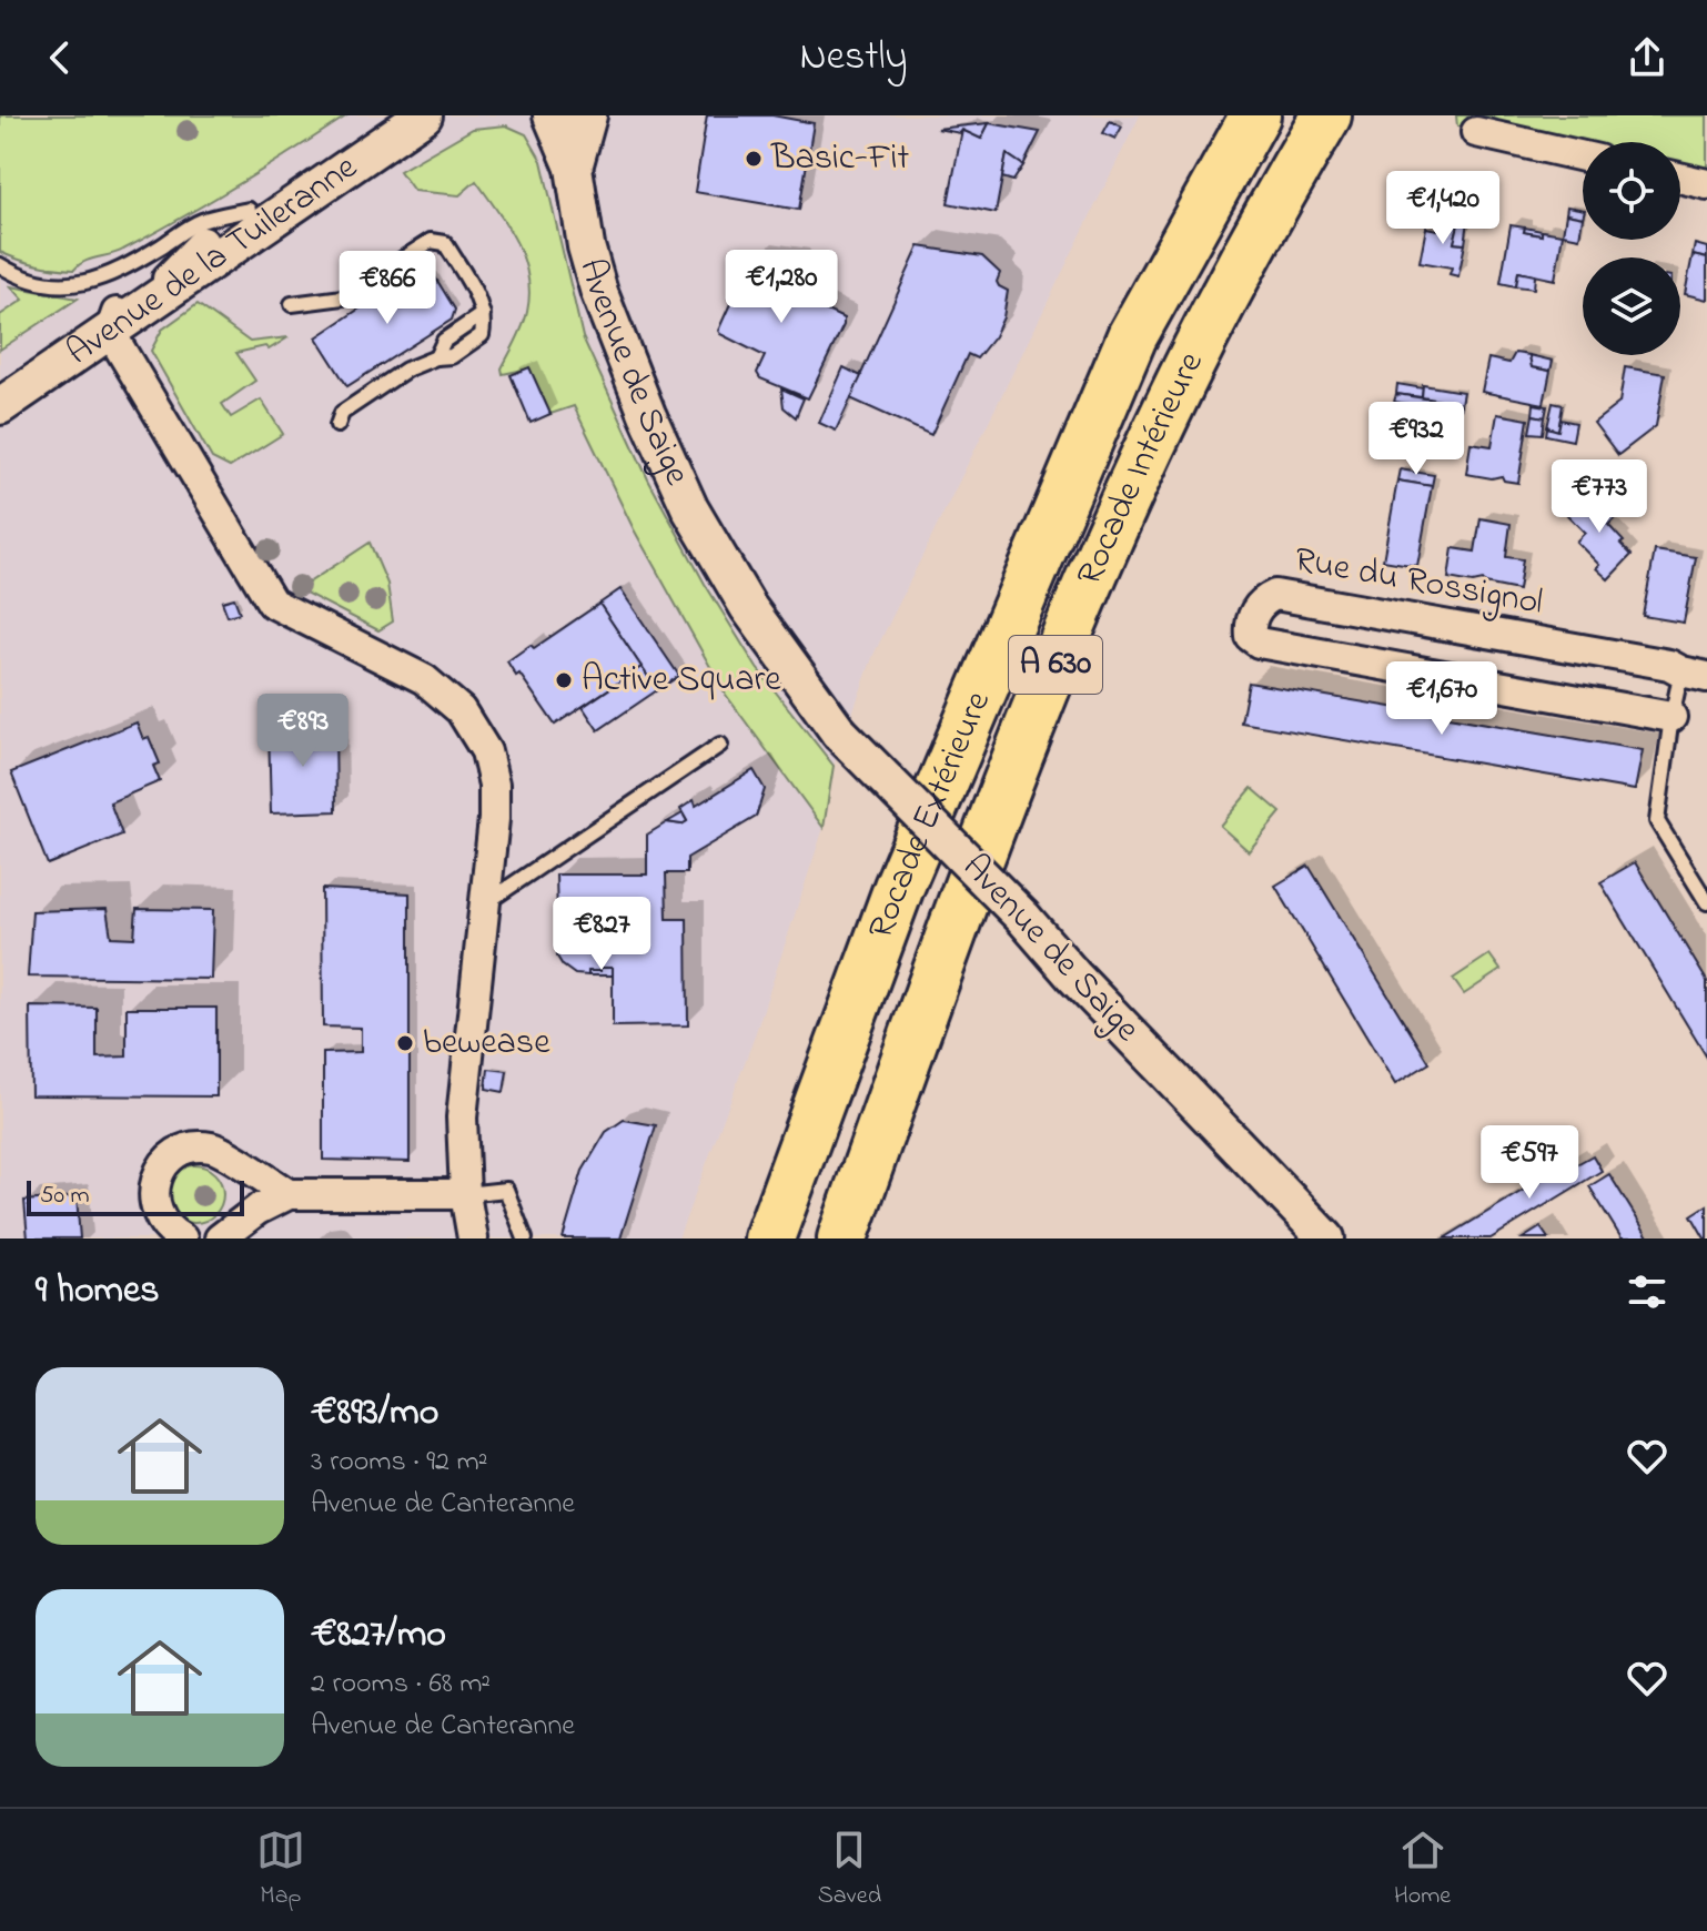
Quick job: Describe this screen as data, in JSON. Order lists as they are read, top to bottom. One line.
{"streets":{"highway":["Rocade Intérieure","A 630","Rocade Extérieure"],"street":["Avenue de la Tuileranne","Avenue de Saige","Rue du Rossignol"]},"places":["Basic-Fit","Active Square","bewease"],"scale_bar":"50 m","page":{"header":"Nestly","price":["€1,420","€1,280","€866","€932","€773","€1,670","€893","€827","€597"],"scale":"50 m","heading":"9 homes","list":[{"name":"€893/mo","note":"3 rooms · 92 m² · Avenue de Canteranne"},{"name":"€827/mo","note":"2 rooms · 68 m² · Avenue de Canteranne"}],"tabs":["Map","Saved","Home"]}}
